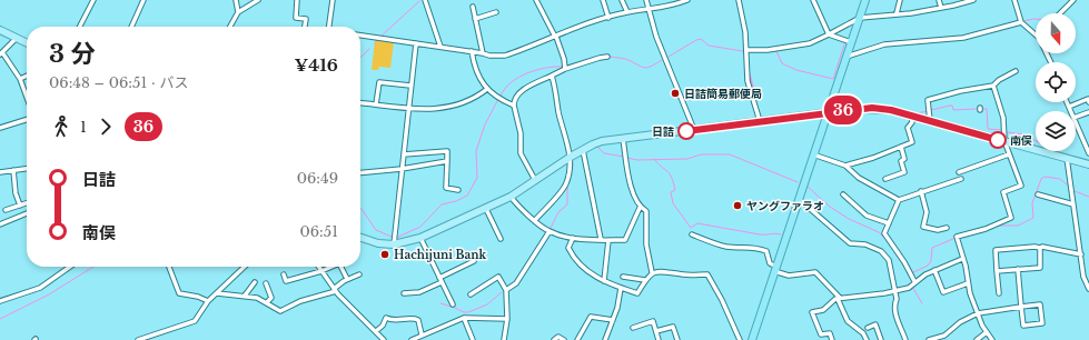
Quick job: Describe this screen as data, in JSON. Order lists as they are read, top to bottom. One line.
{"places":["日詰簡易郵便局","日詰","南俣","ヤングファラオ","Hachijuni Bank"],"lines":["bus line 36"],"north":"bottom","page":{"on_map":"36","heading":["3 分","06:48 – 06:51 · バス","¥416"],"legs":["1","36"],"list":[{"name":"日詰","value":"06:49"},{"name":"南俣","value":"06:51"}]}}
